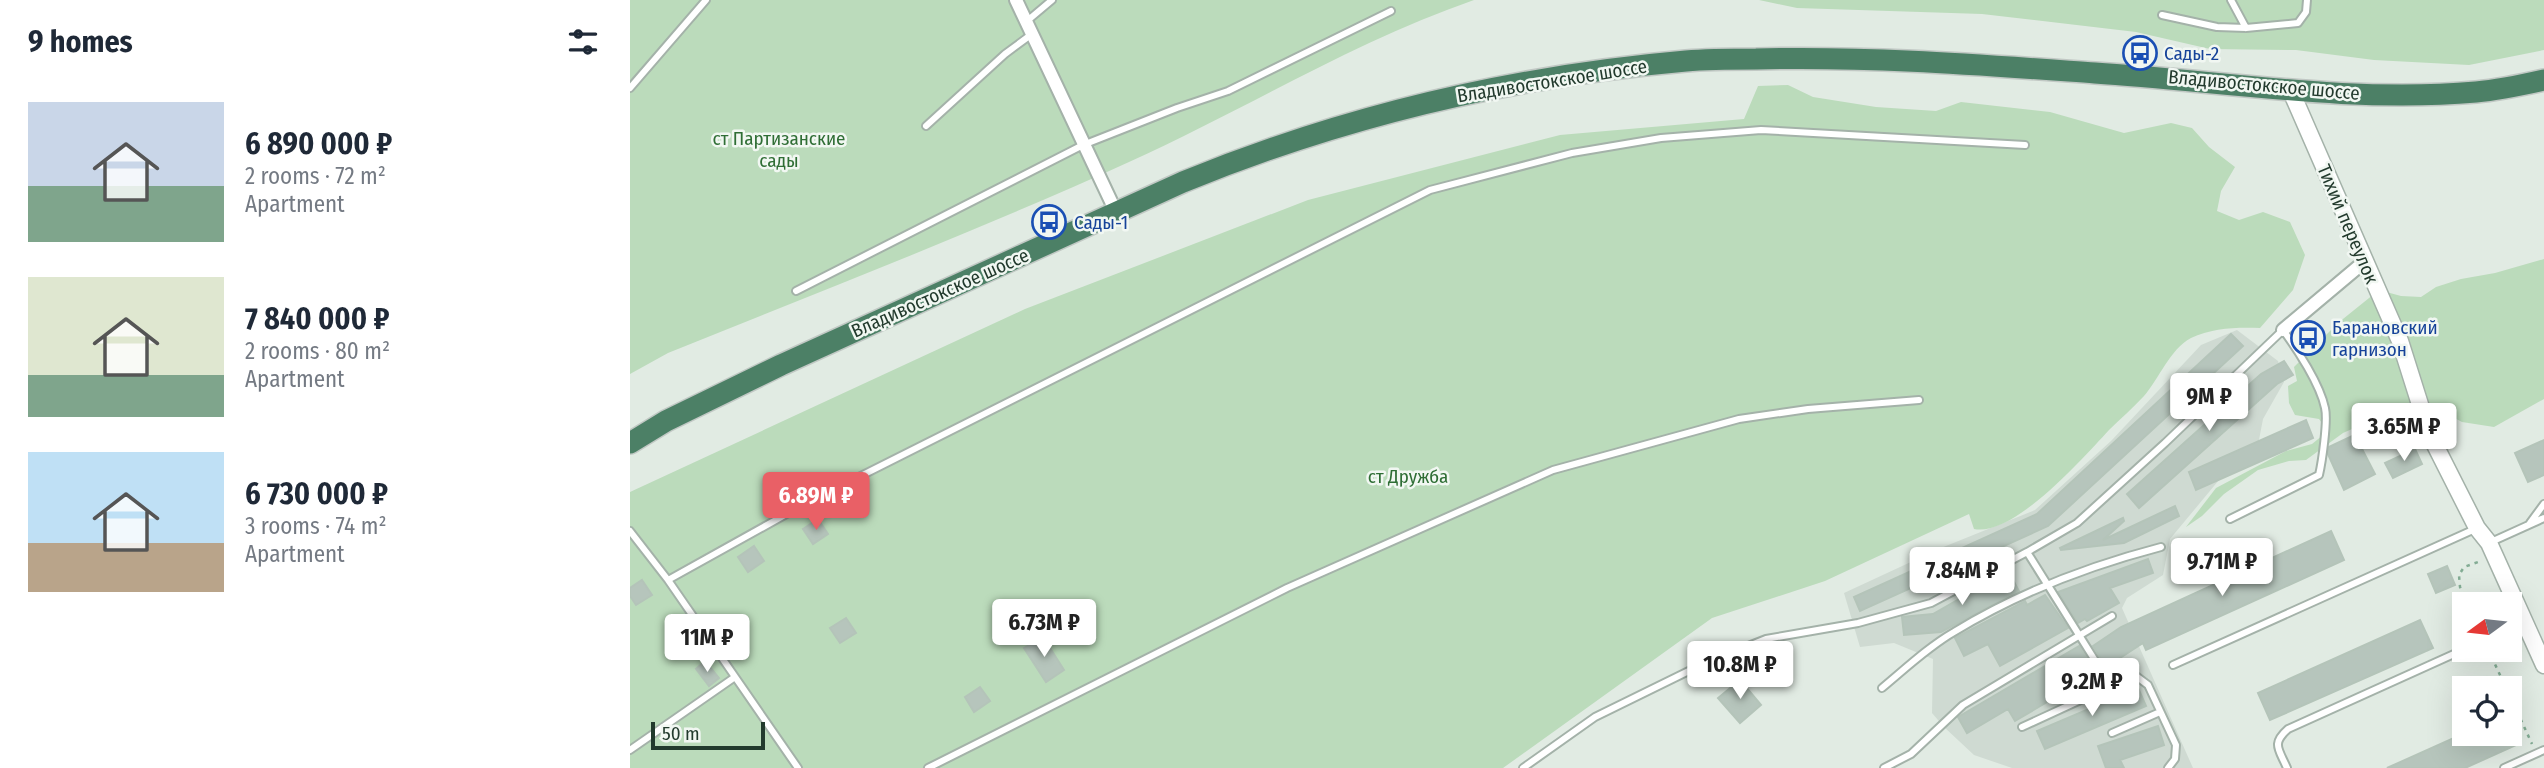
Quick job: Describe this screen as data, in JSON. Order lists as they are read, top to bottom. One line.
{"streets":{"highway":["Владивостокское шоссе"],"street":["Тихий переулок"]},"crossings":[["Владивостокское шоссе","Тихий переулок"]],"parks":["ст Партизанские сады","ст Дружба"],"places":{"bus stop":["Сады-2","Сады-1","Барановский гарнизон"]},"scale_bar":"50 m","north":"left","page":{"heading":"9 homes","list":[{"name":"6 890 000 ₽","note":"2 rooms · 72 m² · Apartment"},{"name":"7 840 000 ₽","note":"2 rooms · 80 m² · Apartment"},{"name":"6 730 000 ₽","note":"3 rooms · 74 m² · Apartment"}],"price":["9M ₽","3.65M ₽","6.89M ₽","9.71M ₽","7.84M ₽","6.73M ₽","11M ₽","10.8M ₽","9.2M ₽"],"scale":"50 m"}}
